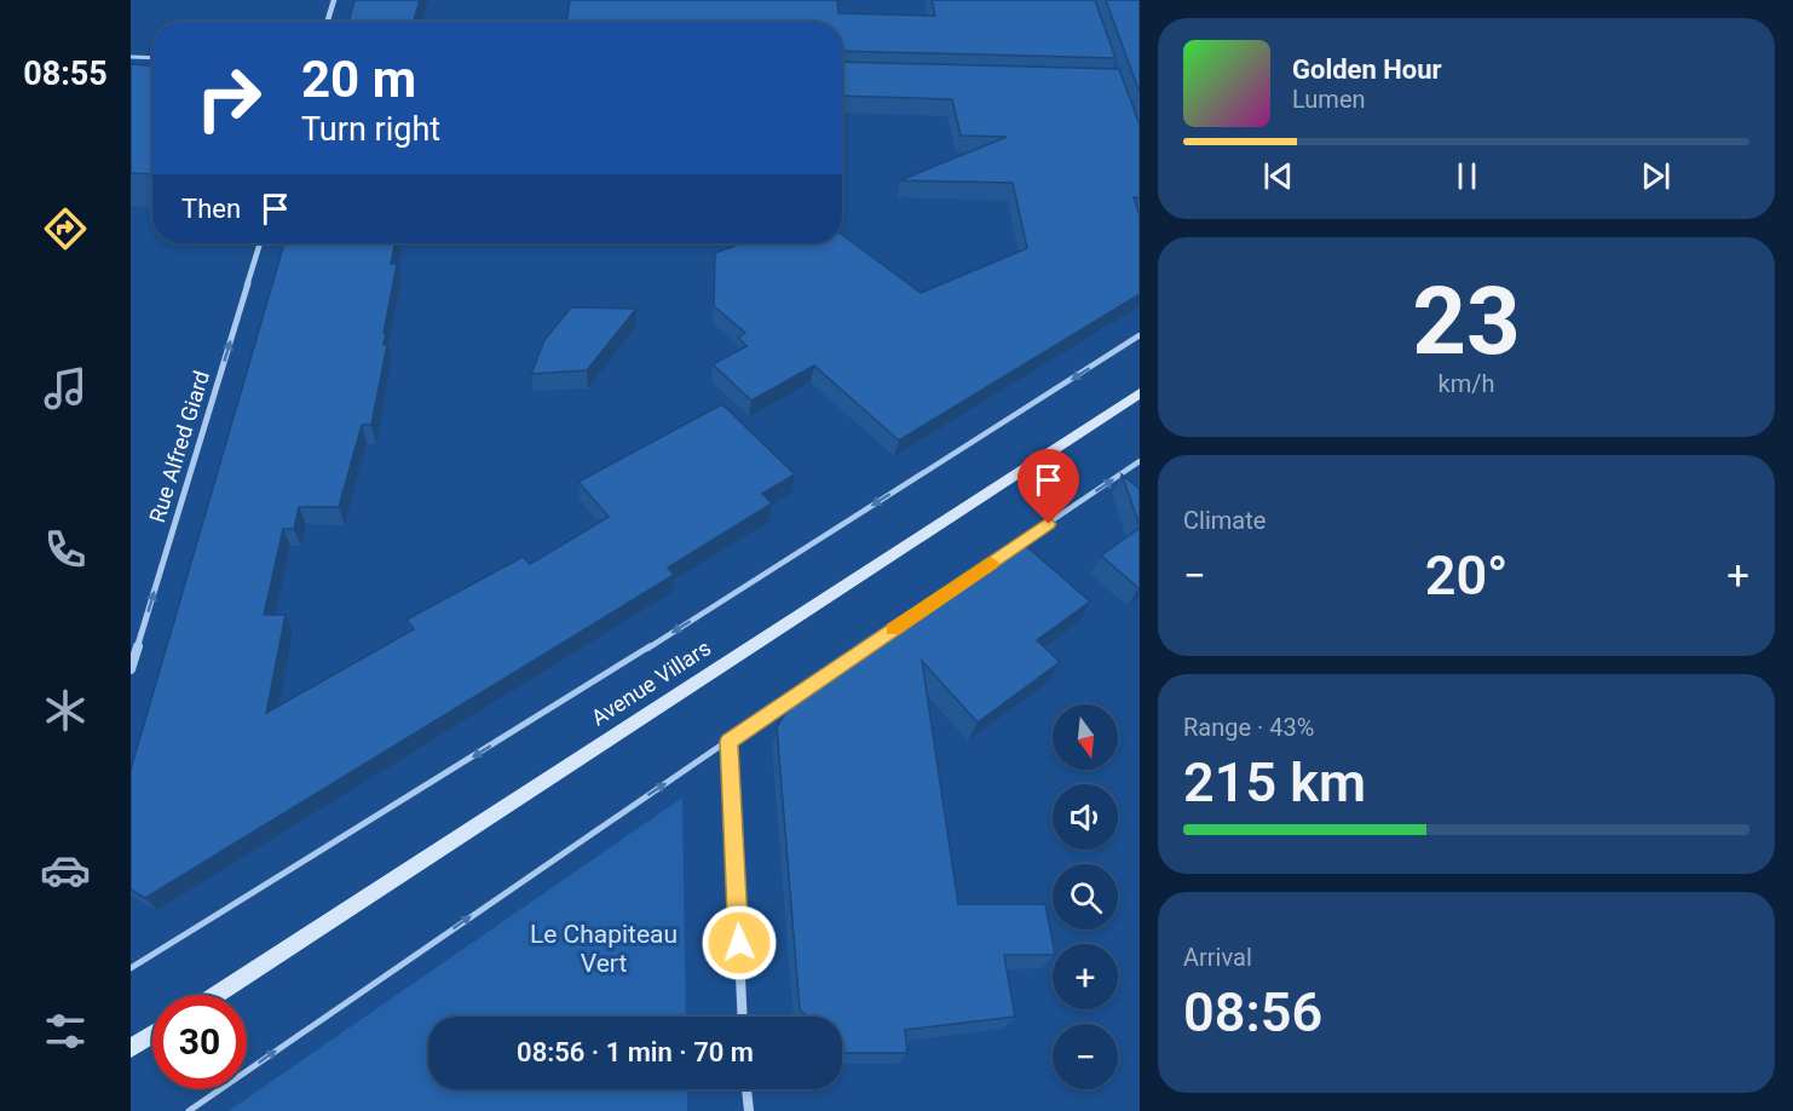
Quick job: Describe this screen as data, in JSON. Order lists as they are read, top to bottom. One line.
{"streets":{"main road":["Avenue Villars"],"street":["Rue Alfred Giard"]},"one_way":["Rue Alfred Giard"],"parks":["Le Chapiteau Vert"],"north":"bottom","page":{"tabs":"08:55","turn":["20 m","Turn right"],"song":["Golden Hour","Lumen"],"then":"Then","tile":[["23","km/h"],"Climate",["Range · 43%","215 km"],["Arrival","08:56"]],"heat":["−","20°","+"],"map_buttons":["+","−"],"limit":"30","trip":"08:56 · 1 min · 70 m"}}
